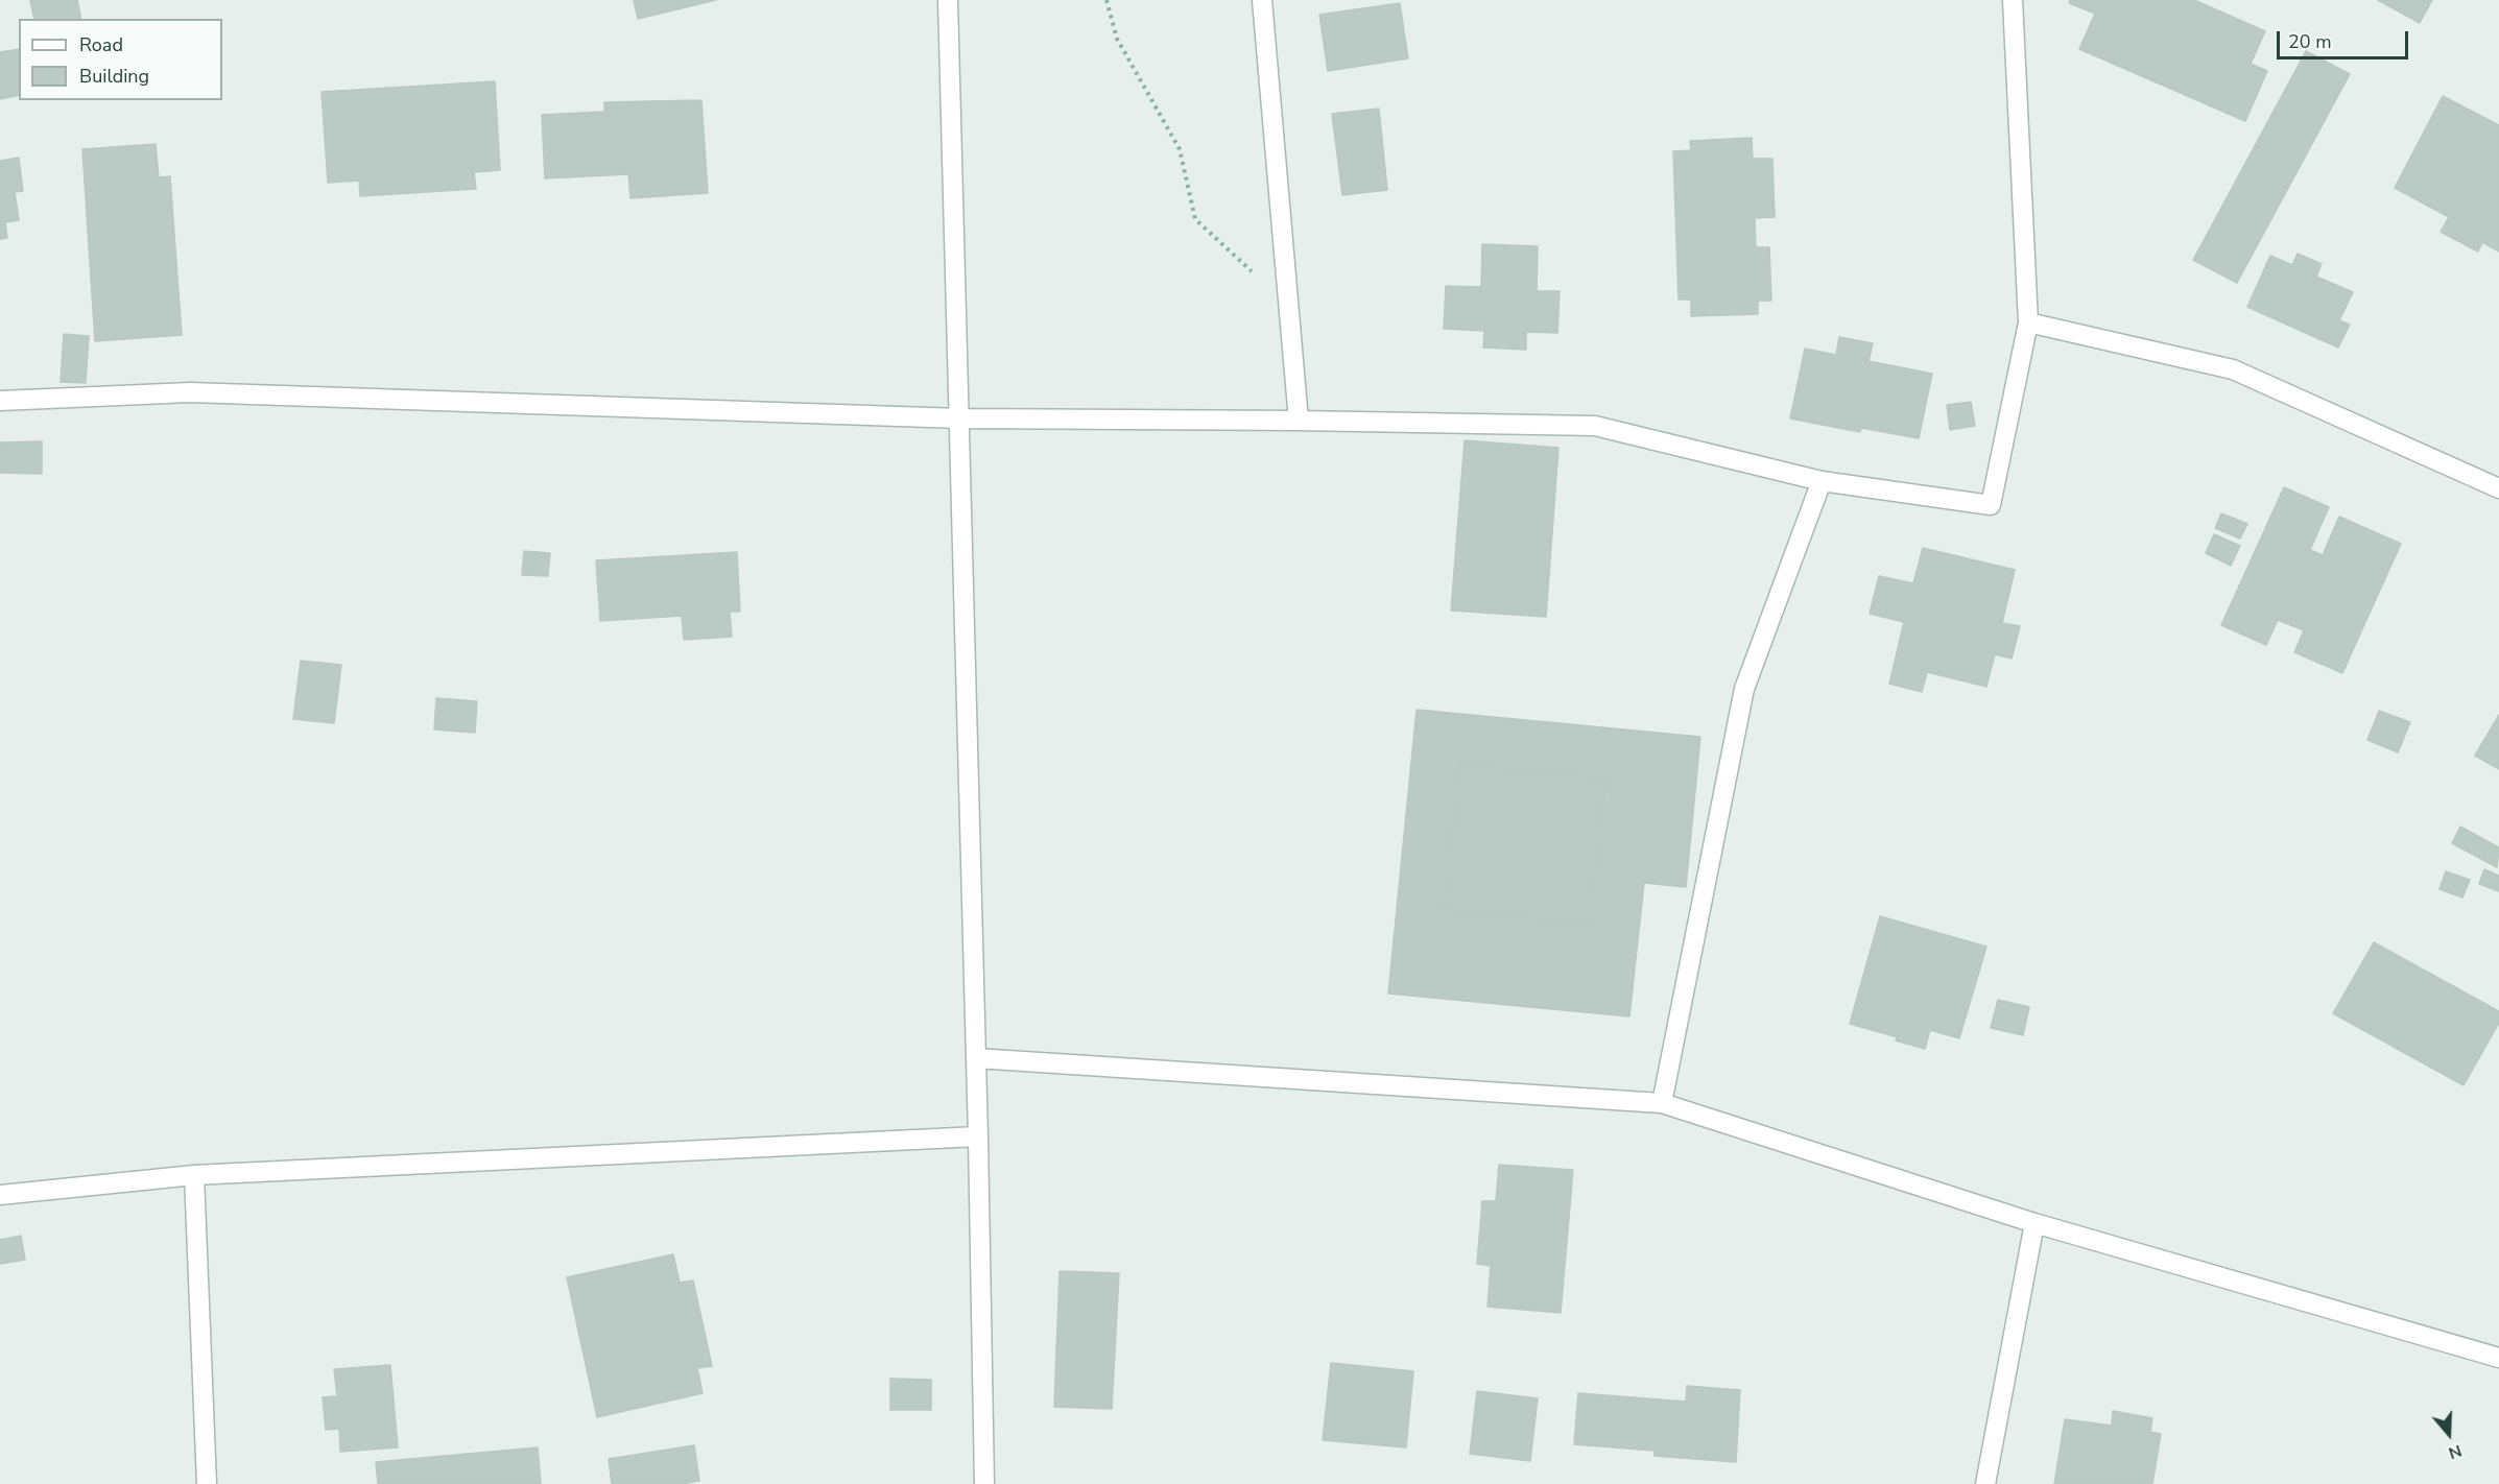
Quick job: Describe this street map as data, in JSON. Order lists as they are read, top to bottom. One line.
{"legend":["Road","Building"],"scale_bar":"20 m","north":"bottom"}
